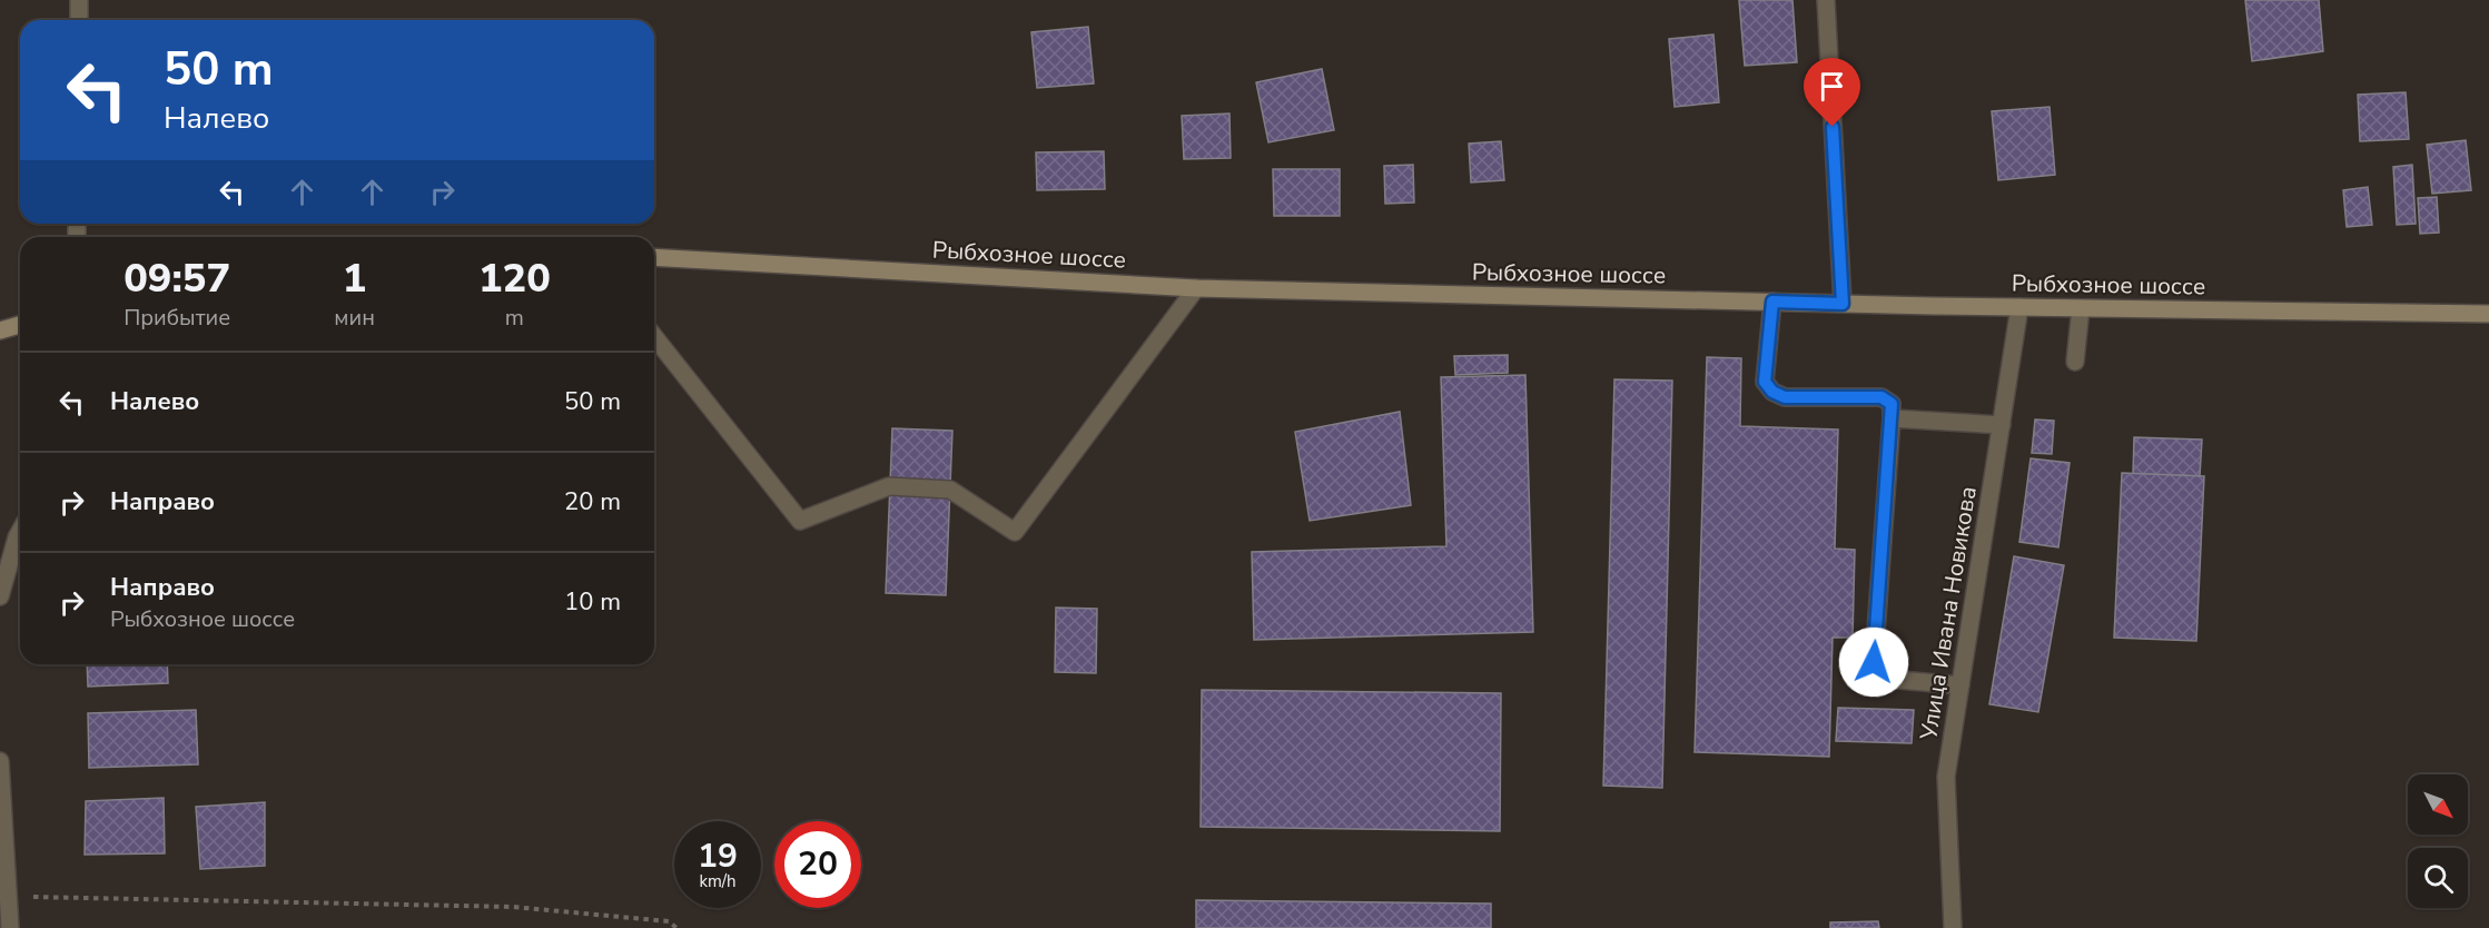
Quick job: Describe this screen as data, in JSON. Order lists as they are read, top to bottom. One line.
{"streets":{"main road":["Рыбхозное шоссе"],"street":["Улица Ивана Новикова"]},"crossings":[["Рыбхозное шоссе","Улица Ивана Новикова"]],"north":"bottom right","page":{"turn":["50 m","Налево"],"eta":["09:57","Прибытие","1","мин","120","m"],"list":[{"name":"Налево","value":"50 m"},{"name":"Направо","value":"20 m"},{"name":"Направо","note":"Рыбхозное шоссе","value":"10 m"}],"speed":"19 km/h","limit":"20"}}
